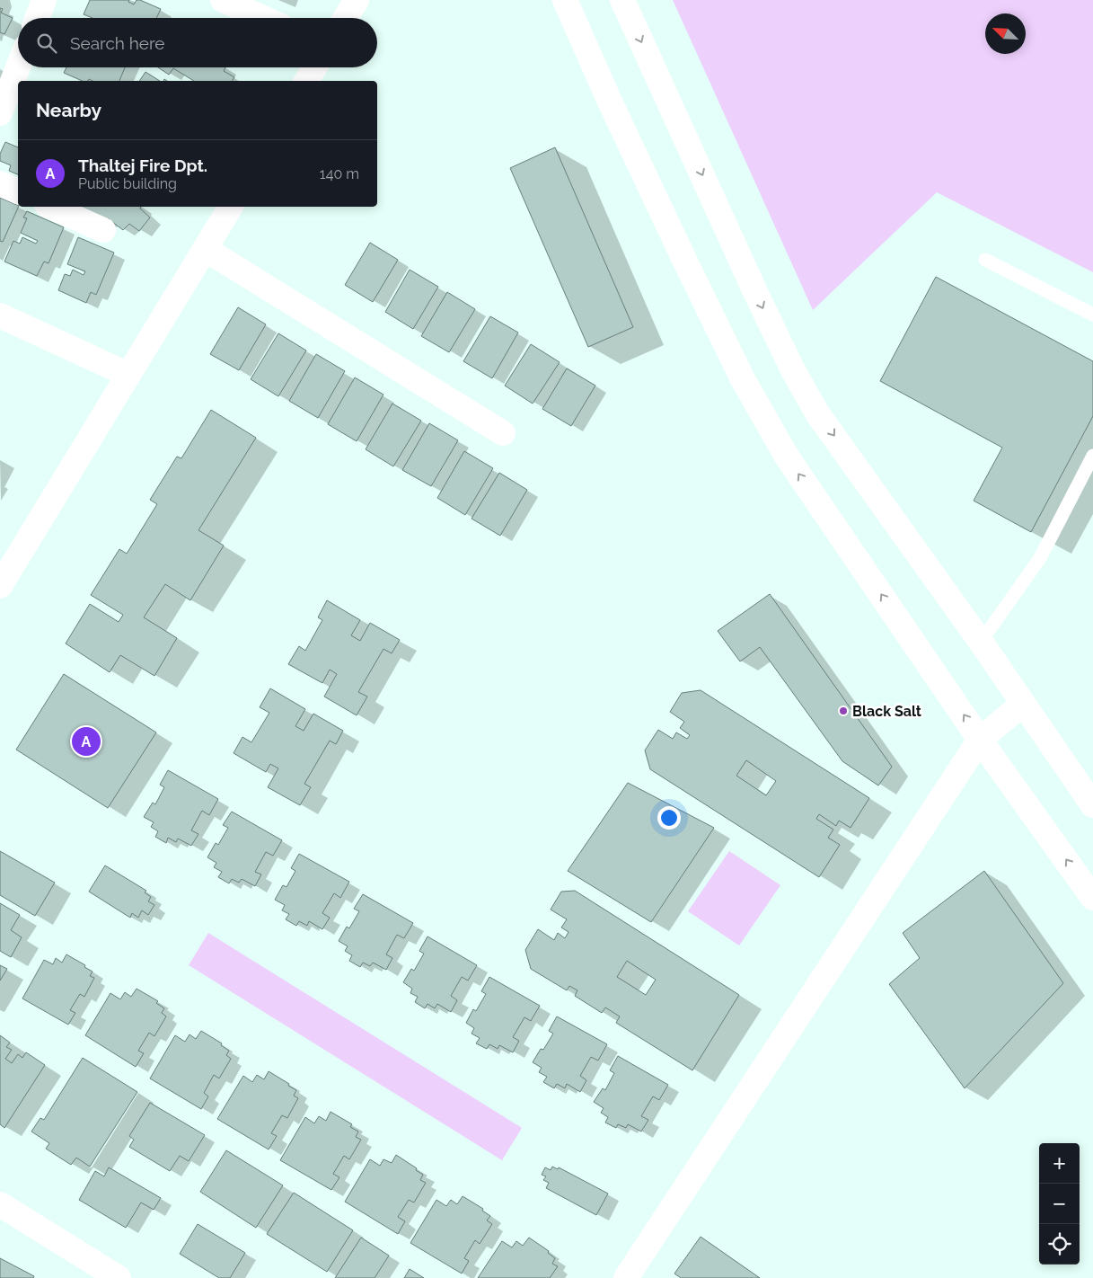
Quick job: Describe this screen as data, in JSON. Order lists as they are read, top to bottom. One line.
{"places":["Black Salt"],"north":"top left","page":{"search":"Search here","heading":"Nearby","list":[{"mark":"A","name":"Thaltej Fire Dpt.","note":"Public building","value":"140 m"}],"pins":"A","map_buttons":["+","−"]}}
